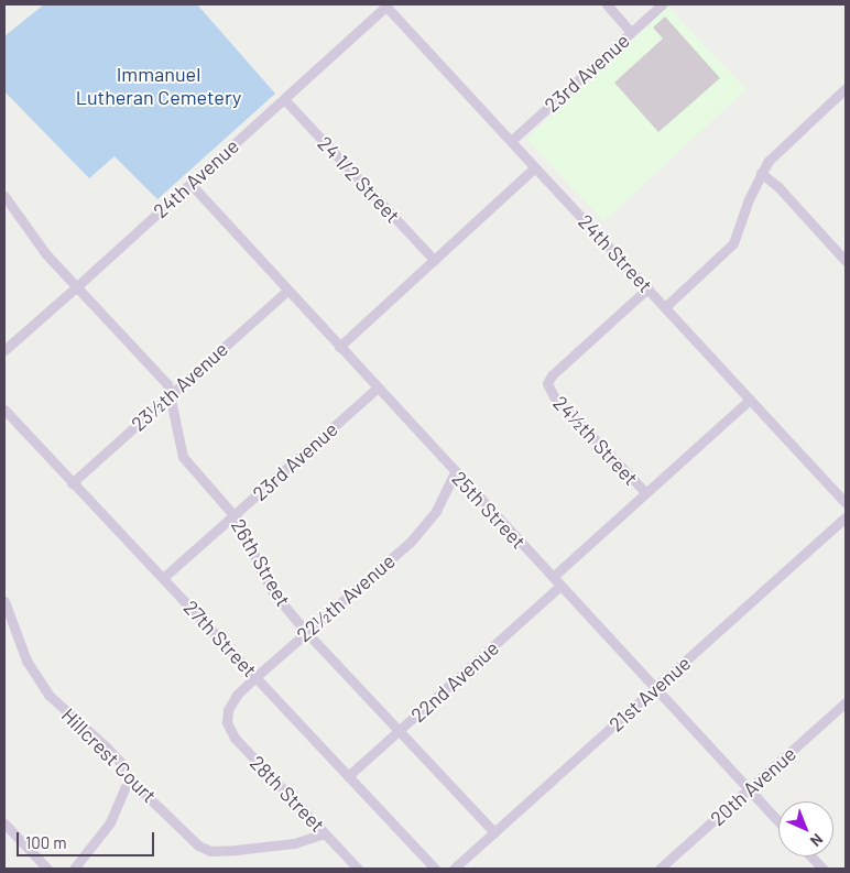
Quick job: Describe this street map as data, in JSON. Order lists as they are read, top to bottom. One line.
{"streets":{"street":["23rd Avenue","24th Avenue","24 1/2 Street","24th Street","23½th Avenue","24½th Street","25th Street","26th Street","22½th Avenue","27th Street","22nd Avenue","21st Avenue","Hillcrest Court","20th Avenue","28th Street"]},"crossings":[["23rd Avenue","24th Street"],["23rd Avenue","25th Street"],["23rd Avenue","26th Street"],["23rd Avenue","27th Street"],["24th Avenue","24 1/2 Street"],["24th Avenue","24th Street"],["24th Avenue","25th Street"],["24th Avenue","26th Street"],["24th Street","24½th Street"],["23½th Avenue","25th Street"],["23½th Avenue","26th Street"],["23½th Avenue","27th Street"],["25th Street","22½th Avenue"],["25th Street","22nd Avenue"],["25th Street","21st Avenue"],["25th Street","20th Avenue"],["26th Street","22½th Avenue"],["26th Street","22nd Avenue"],["26th Street","21st Avenue"],["22½th Avenue","27th Street"],["22½th Avenue","28th Street"],["27th Street","22nd Avenue"],["Hillcrest Court","28th Street"]],"parks":["Immanuel Lutheran Cemetery"],"scale_bar":"100 m","north":"bottom right"}
